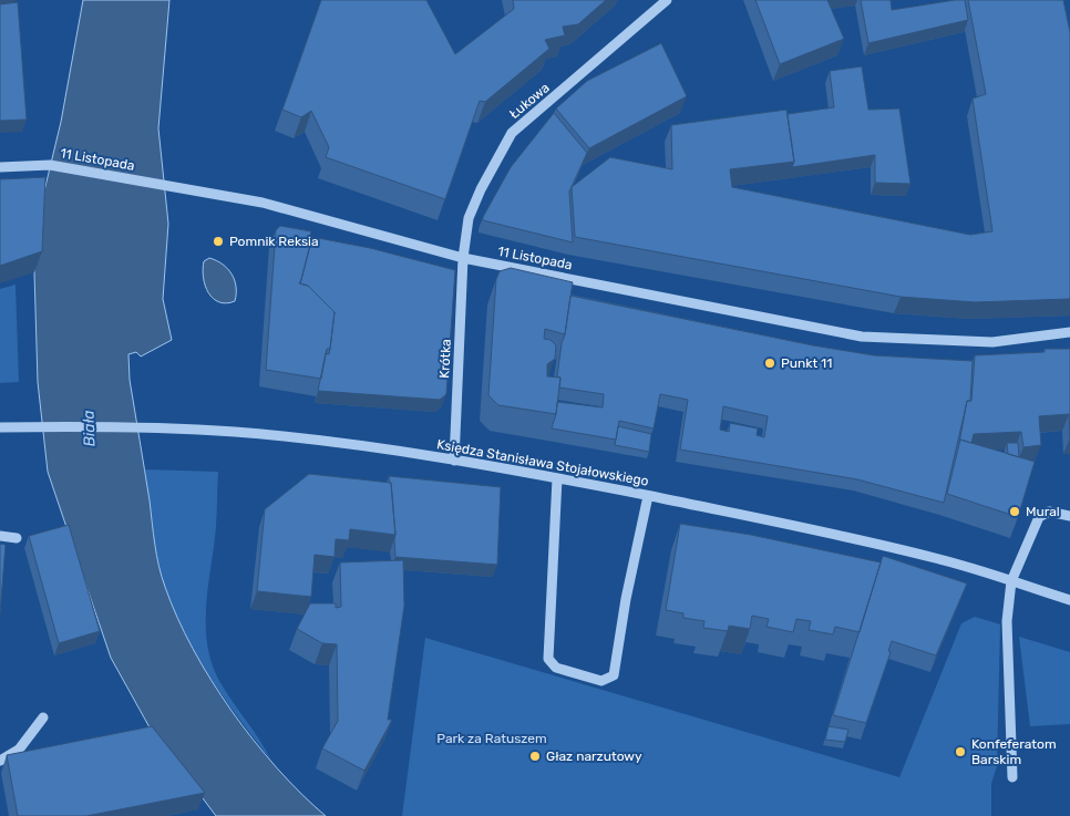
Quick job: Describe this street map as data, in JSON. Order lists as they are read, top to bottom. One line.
{"streets":{"street":["Łukowa","11 Listopada","Krótka","Księdza Stanisława Stojałowskiego"]},"crossings":[["Łukowa","11 Listopada"],["Łukowa","Krótka"],["11 Listopada","Krótka"],["Krótka","Księdza Stanisława Stojałowskiego"]],"water":["Biała"],"parks":["Park za Ratuszem"],"places":["Pomnik Reksia","Punkt 11","Mural","Konfeferatom Barskim","Głaz narzutowy"]}
